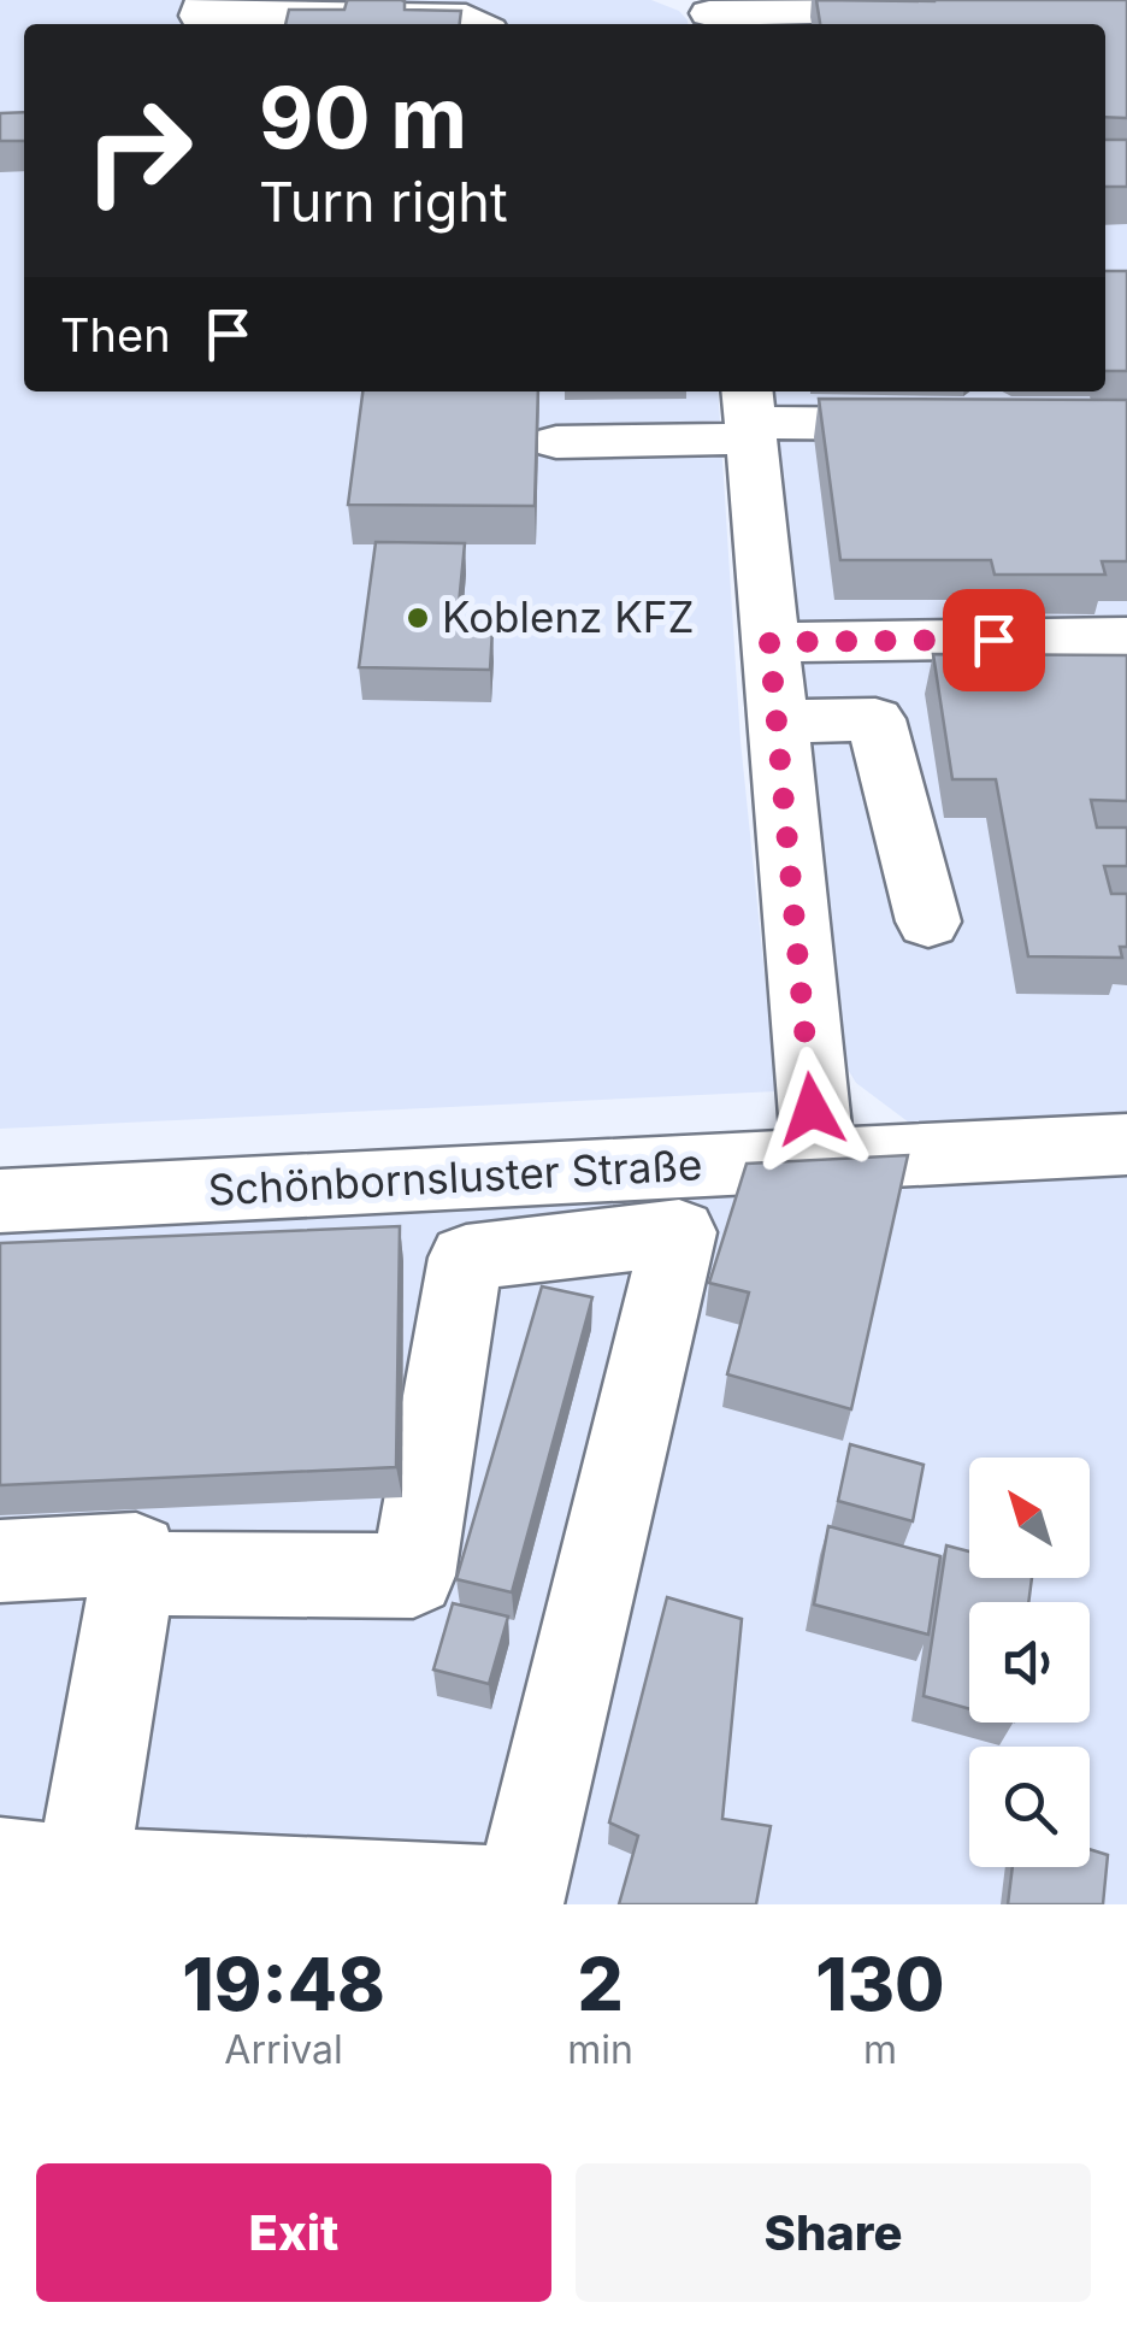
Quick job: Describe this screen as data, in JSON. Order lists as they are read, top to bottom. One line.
{"streets":{"street":["Schönbornsluster Straße"]},"places":["Koblenz KFZ"],"north":"top left","page":{"turn":["90 m","Turn right"],"then":"Then","eta":["19:48","Arrival","2","min","130","m"],"buttons":["Exit","Share"]}}
